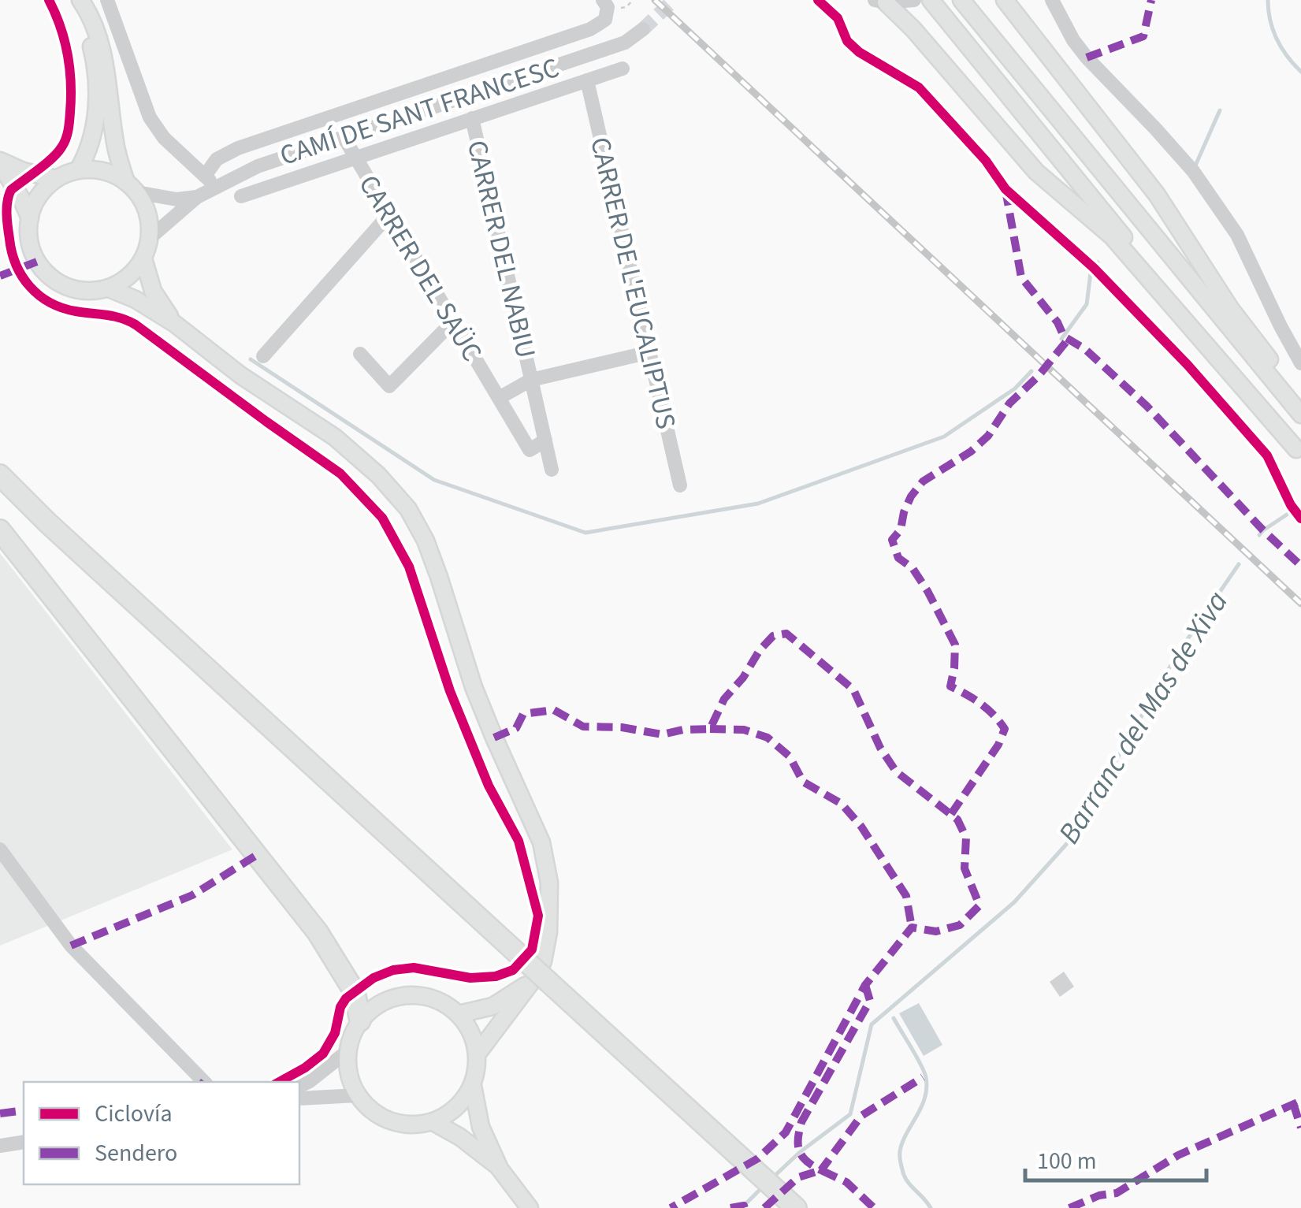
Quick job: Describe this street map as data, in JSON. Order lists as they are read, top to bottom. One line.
{"streets":{"street":["CAMÍ DE SANT FRANCESC","CARRER DEL NABIU","CARRER DEL SAÜC","CARRER DE L'EUCALIPTUS"]},"crossings":[["CAMÍ DE SANT FRANCESC","CARRER DEL NABIU"],["CAMÍ DE SANT FRANCESC","CARRER DEL SAÜC"],["CAMÍ DE SANT FRANCESC","CARRER DE L'EUCALIPTUS"]],"water":["Barranc del Mas de Xiva"],"legend":["Ciclovía","Sendero"],"scale_bar":"100 m"}
